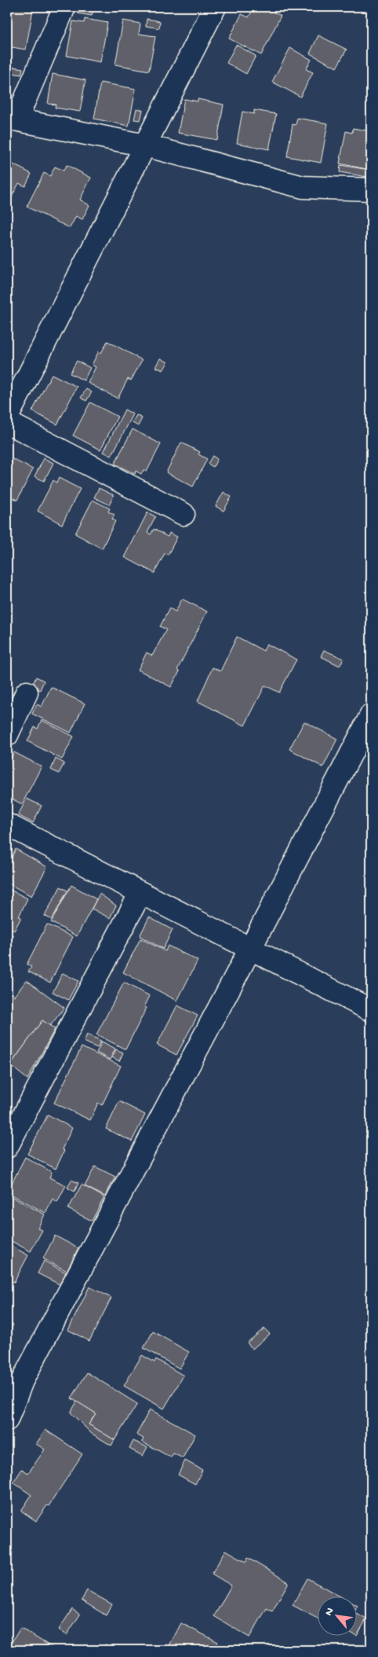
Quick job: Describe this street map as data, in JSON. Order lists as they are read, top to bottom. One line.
{"north":"top left"}
